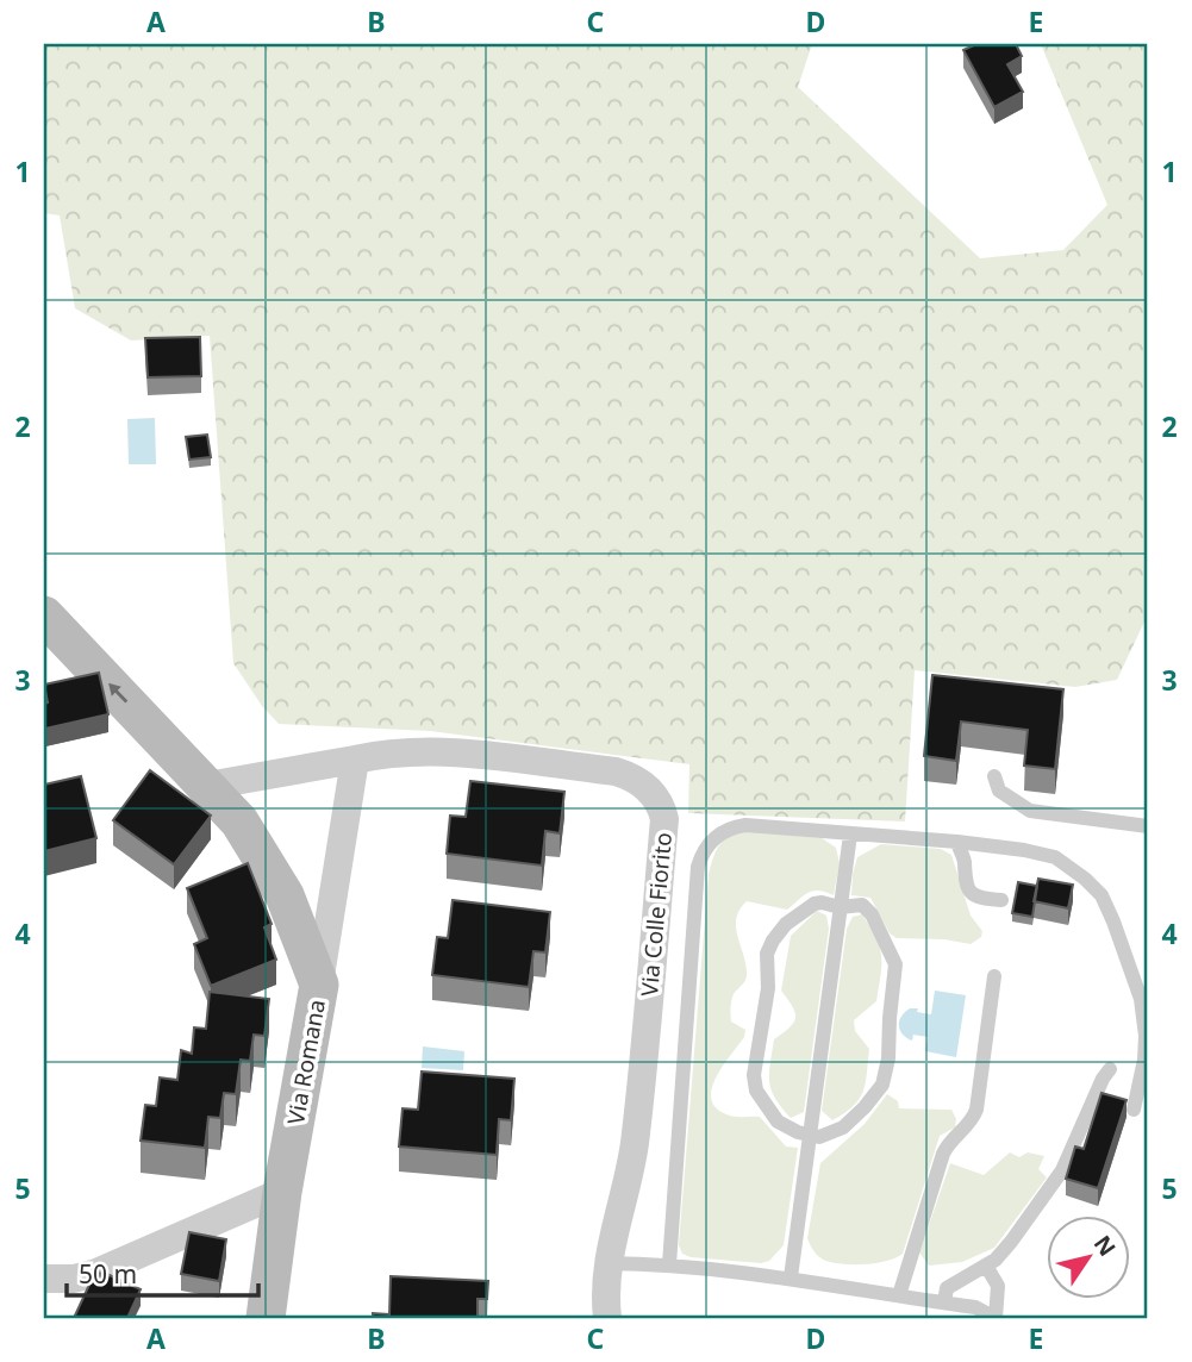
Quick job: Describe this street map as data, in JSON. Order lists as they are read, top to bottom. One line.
{"streets":{"street":["Via Colle Fiorito","Via Romana"]},"scale_bar":"50 m","north":"top right","grid":{"columns":["A","B","C","D","E"],"rows":["1","2","3","4","5"]}}
